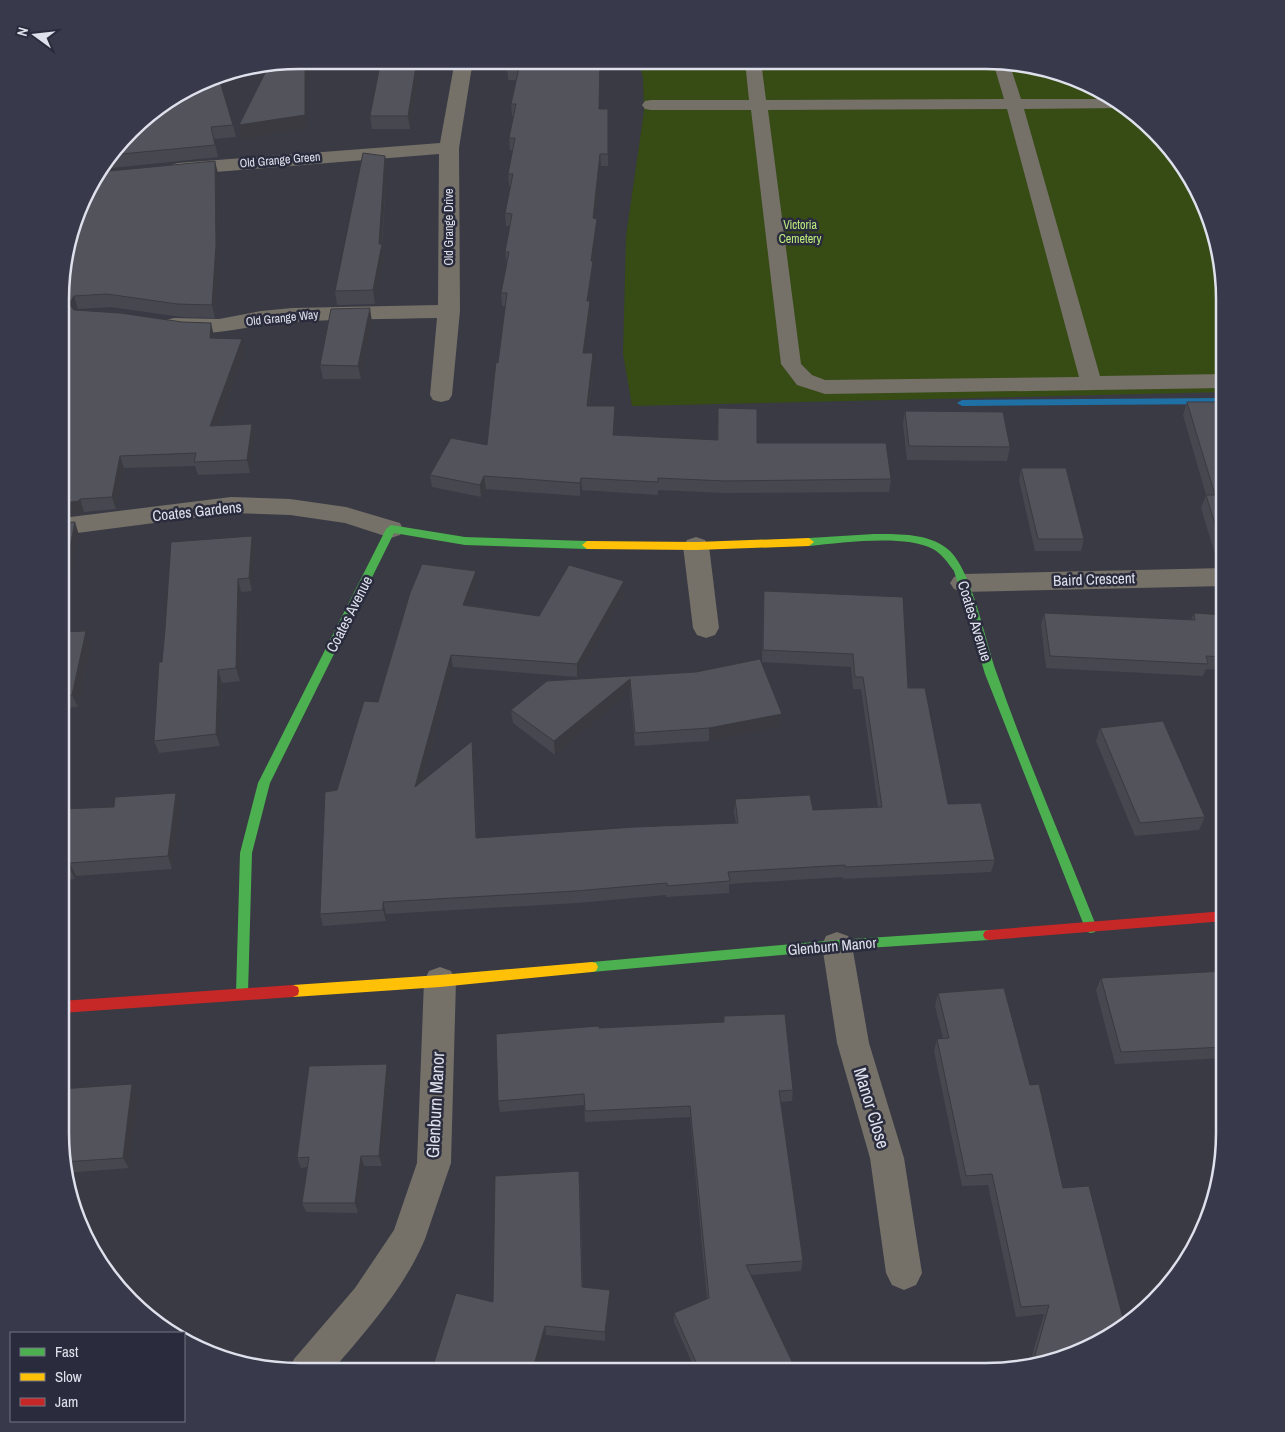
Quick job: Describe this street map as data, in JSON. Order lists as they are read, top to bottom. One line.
{"streets":{"street":["Old Grange Green","Old Grange Drive","Old Grange Way","Coates Gardens","Baird Crescent","Coates Avenue","Glenburn Manor","Manor Close"]},"crossings":[["Old Grange Green","Old Grange Drive"],["Old Grange Drive","Old Grange Way"],["Coates Gardens","Coates Avenue"],["Baird Crescent","Coates Avenue"],["Coates Avenue","Glenburn Manor"],["Glenburn Manor","Manor Close"]],"parks":["Victoria Cemetery"],"legend":["Fast","Slow","Jam"],"north":"left"}
